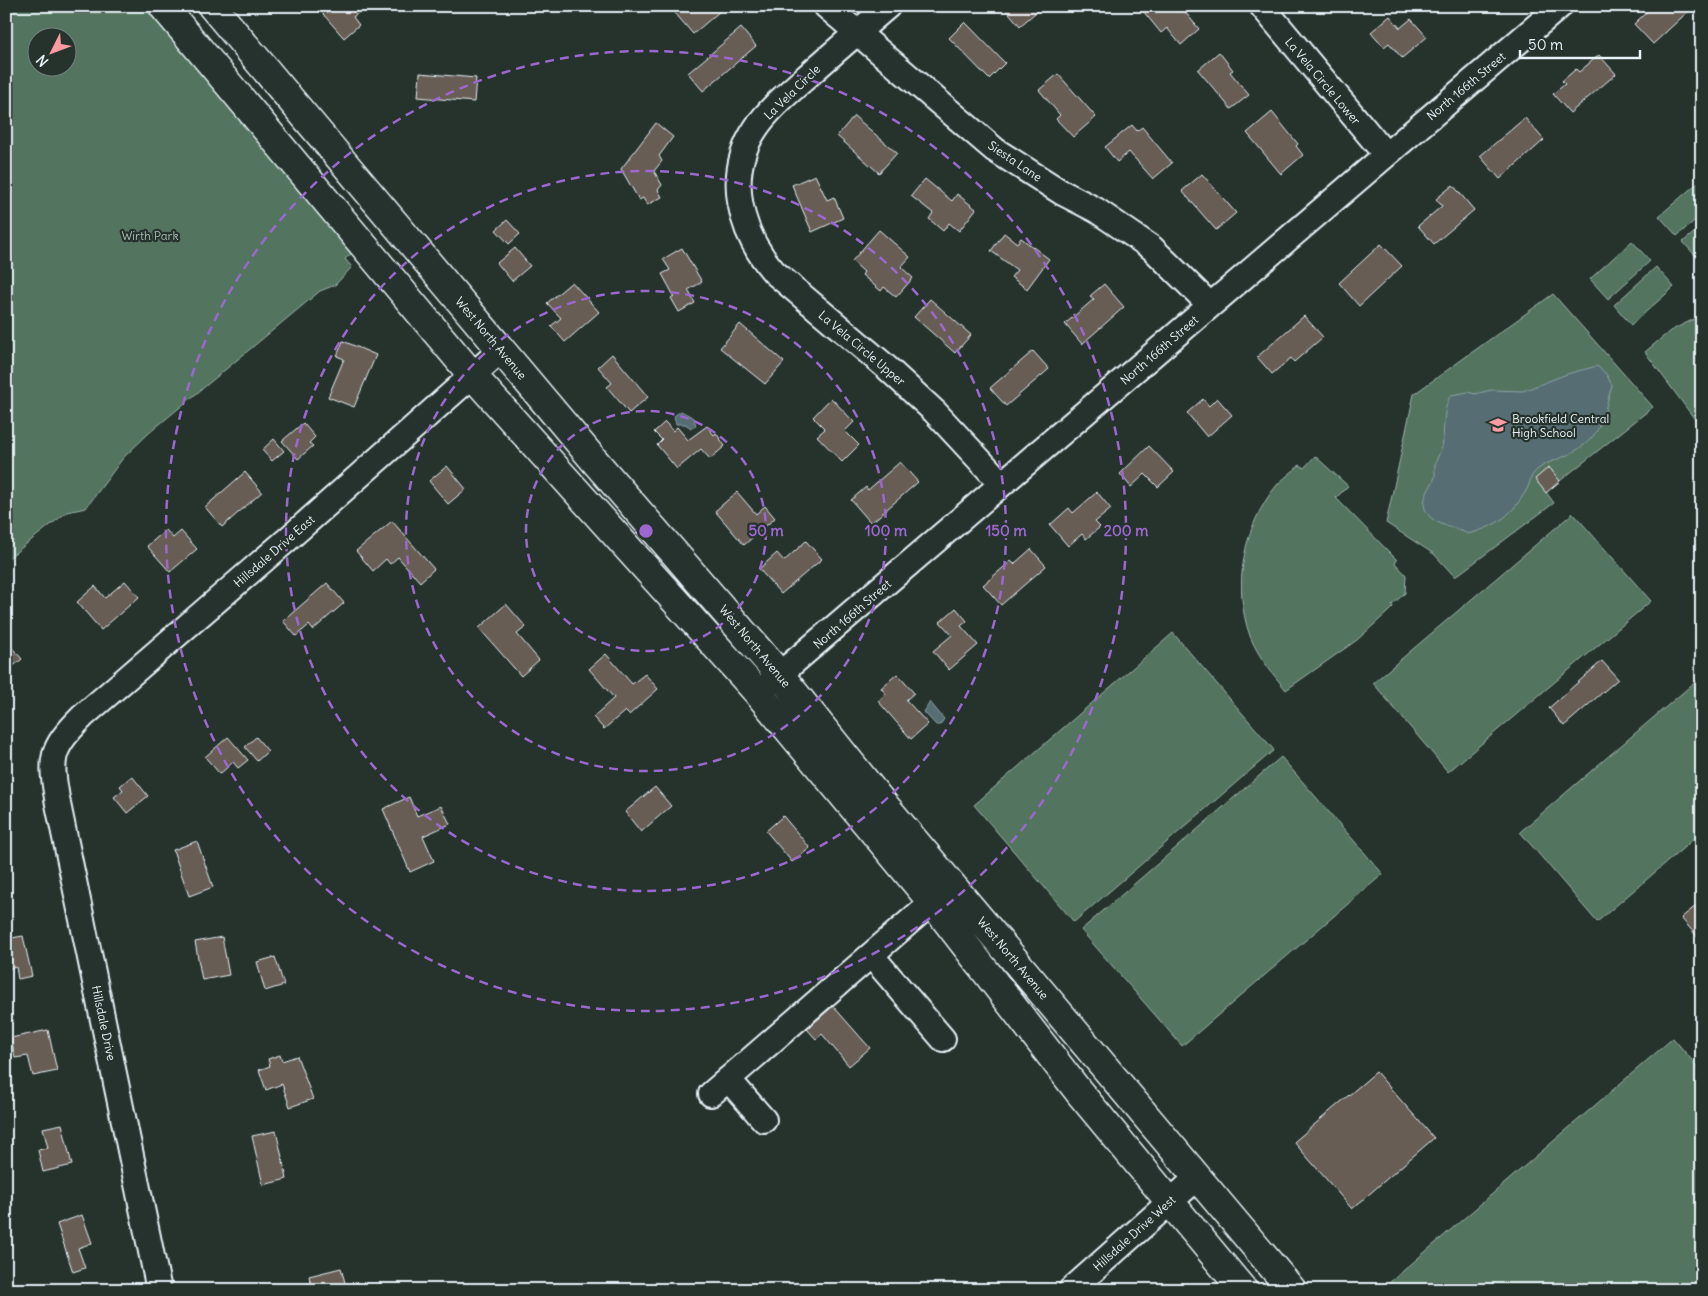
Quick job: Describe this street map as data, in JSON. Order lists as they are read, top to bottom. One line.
{"streets":{"main road":["West North Avenue"],"street":["La Vela Circle Lower","North 166th Street","La Vela Circle","Siesta Lane","La Vela Circle Upper","Hillsdale Drive East","Hillsdale Drive","Hillsdale Drive West"]},"crossings":[["La Vela Circle Lower","North 166th Street"],["North 166th Street","Siesta Lane"],["North 166th Street","West North Avenue"],["North 166th Street","La Vela Circle Upper"],["La Vela Circle","Siesta Lane"],["La Vela Circle","La Vela Circle Upper"],["West North Avenue","Hillsdale Drive East"],["West North Avenue","Hillsdale Drive West"],["Hillsdale Drive East","Hillsdale Drive"]],"parks":["Wirth Park"],"places":{"school or university":["Brookfield Central High School"]},"scale_bar":"50 m","north":"bottom left","rings":["50 m","100 m","150 m","200 m"]}
